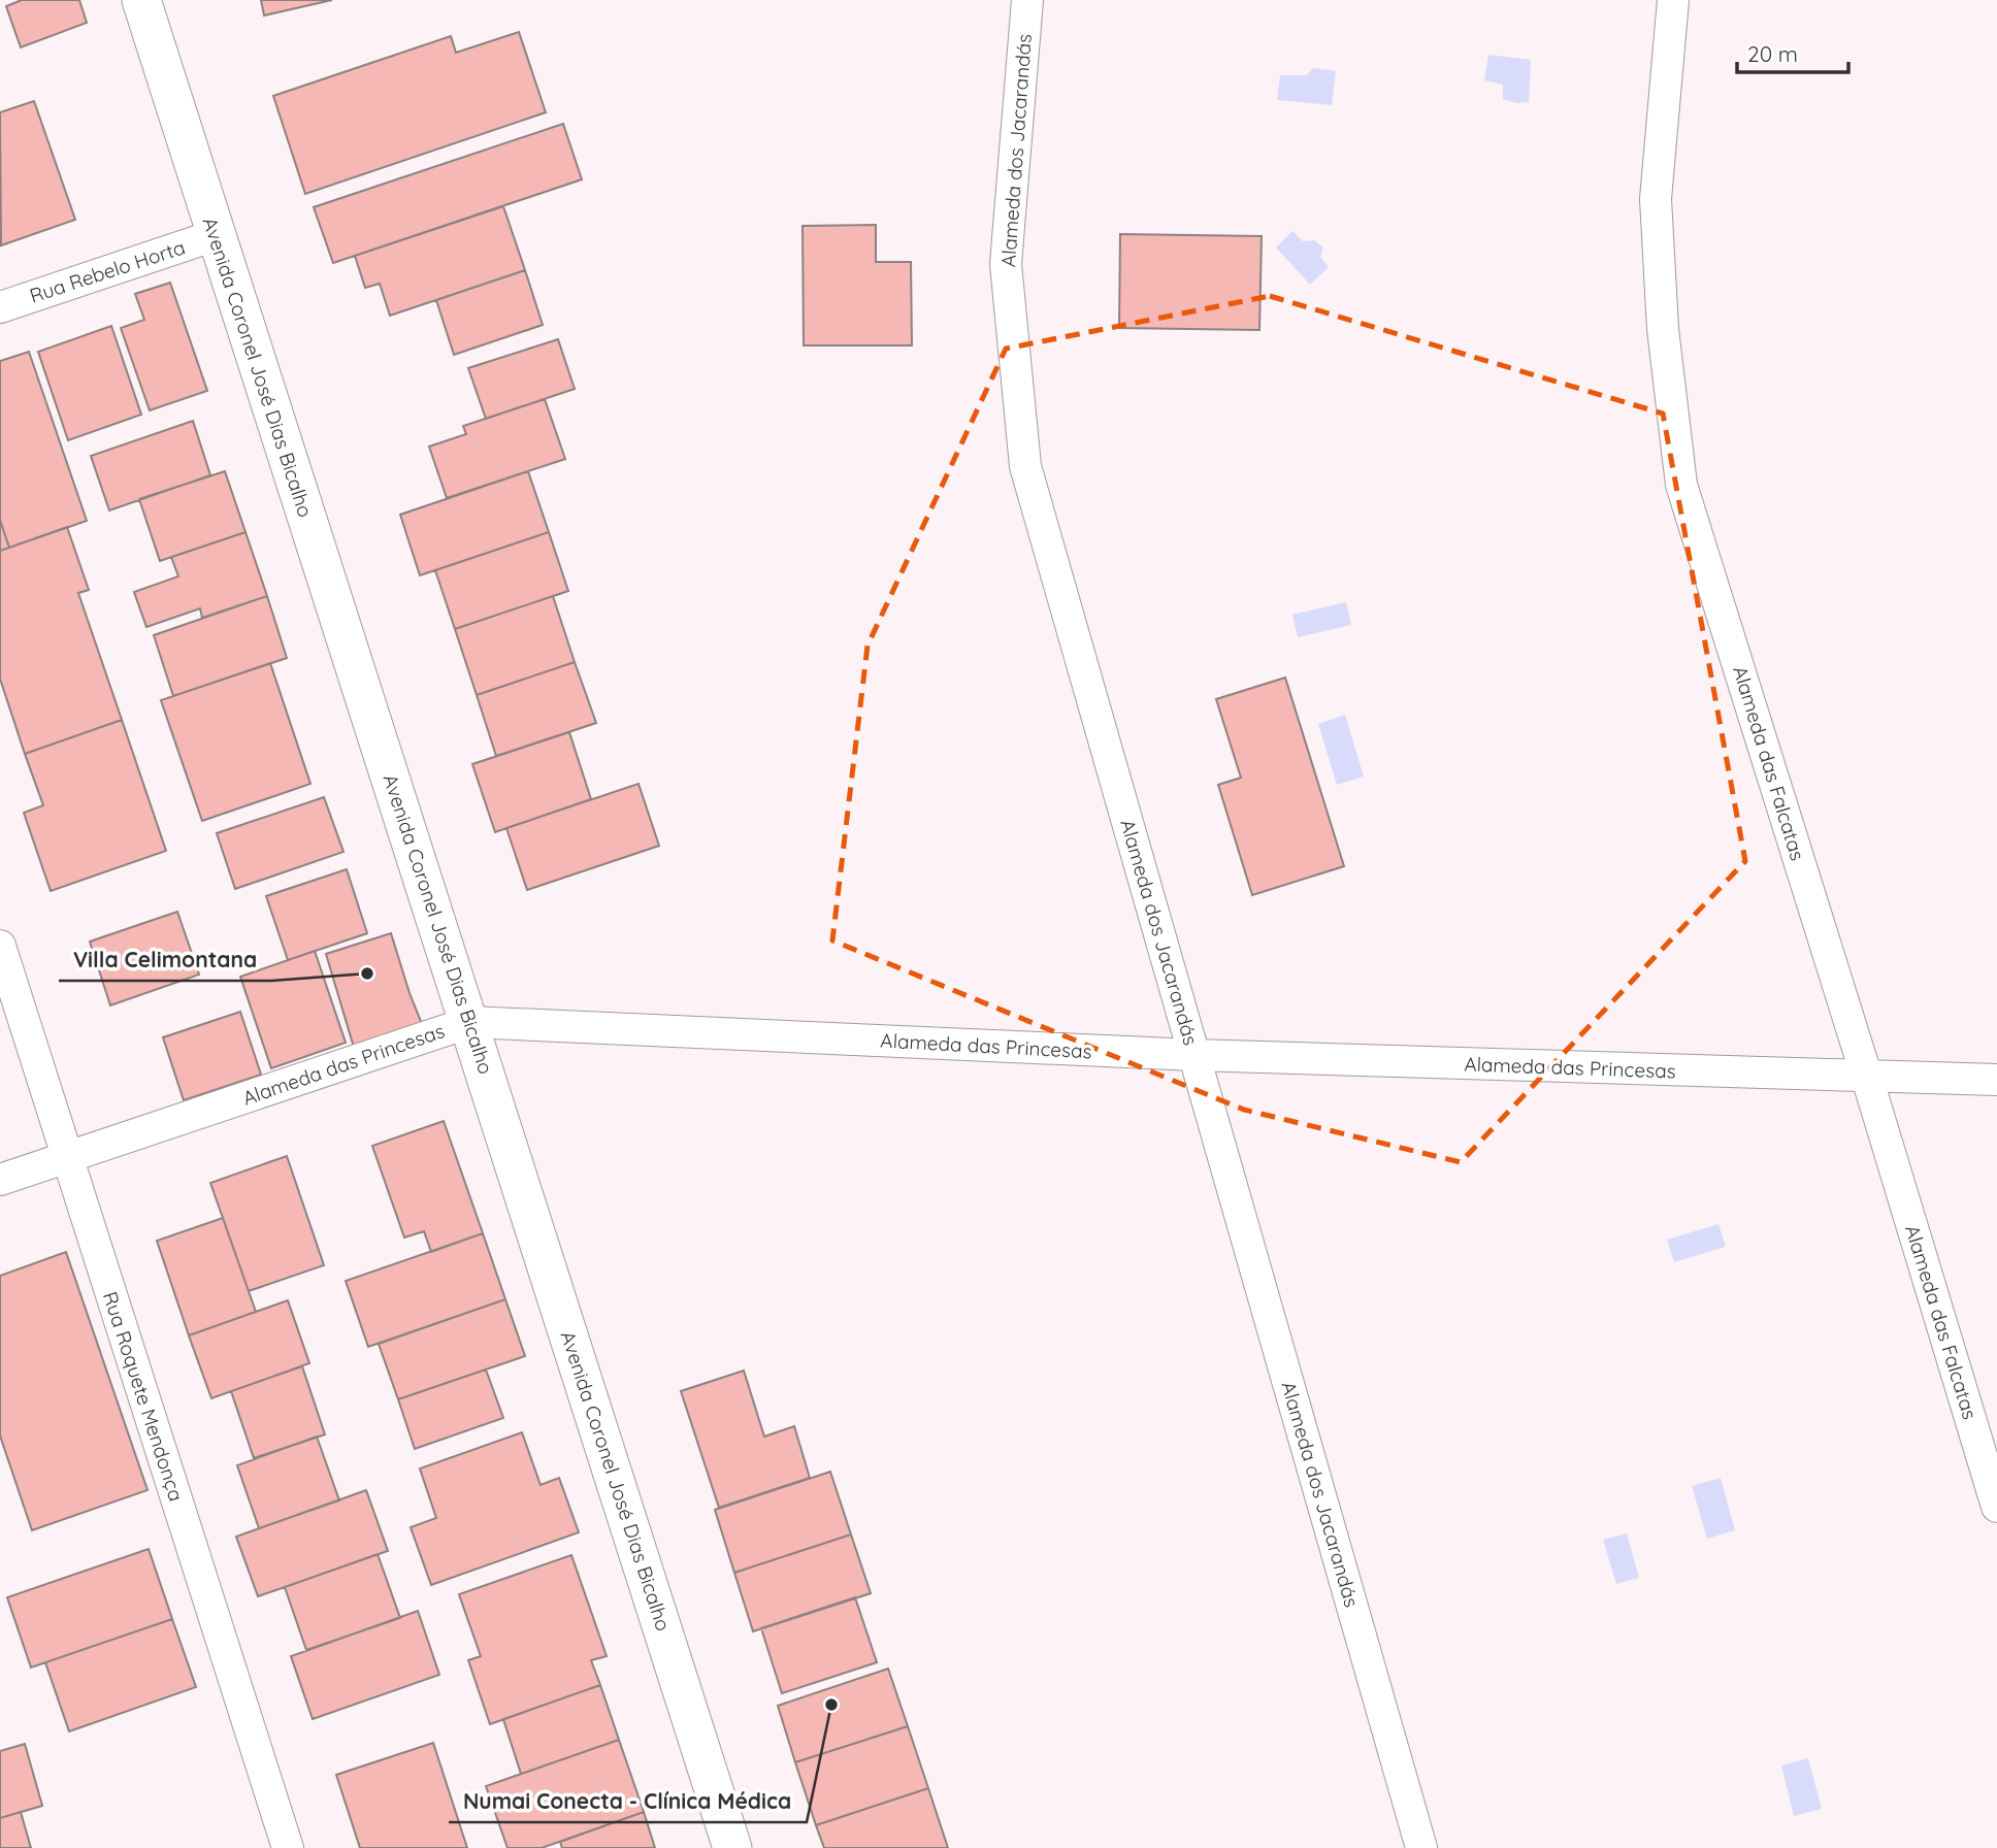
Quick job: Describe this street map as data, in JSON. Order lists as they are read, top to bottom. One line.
{"streets":{"street":["Alameda dos Jacarandás","Rua Rebelo Horta","Avenida Coronel José Dias Bicalho","Alameda das Falcatas","Alameda das Princesas","Rua Roquete Mendonça"]},"crossings":[["Alameda dos Jacarandás","Alameda das Princesas"],["Rua Rebelo Horta","Avenida Coronel José Dias Bicalho"],["Avenida Coronel José Dias Bicalho","Alameda das Princesas"],["Alameda das Falcatas","Alameda das Princesas"],["Alameda das Princesas","Rua Roquete Mendonça"]],"places":["Villa Celimontana","Numai Conecta - Clínica Médica"],"scale_bar":"20 m"}
